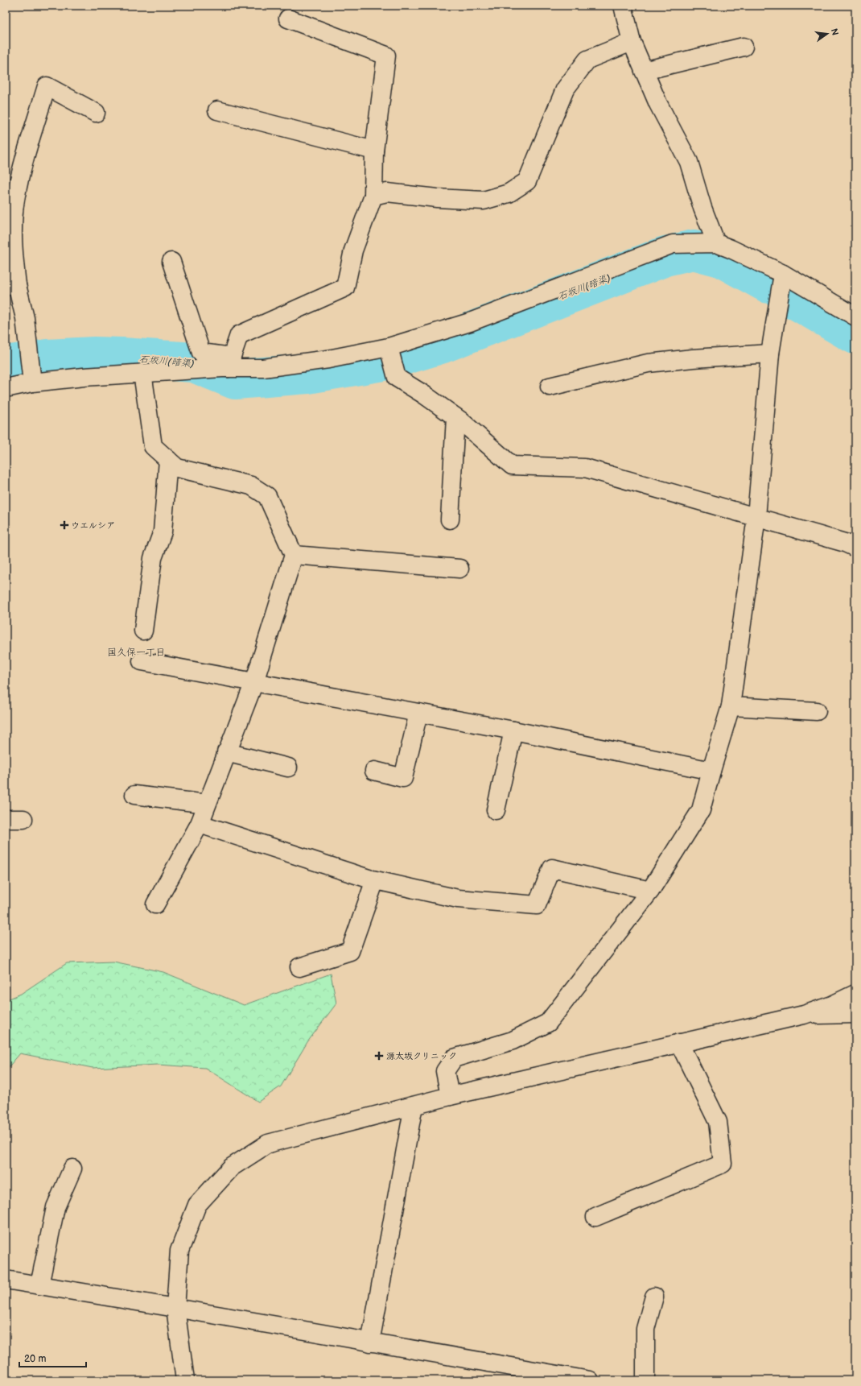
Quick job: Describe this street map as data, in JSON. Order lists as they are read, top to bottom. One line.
{"districts":["国久保一丁目"],"water":["石坂川(暗渠)"],"places":{"health":["ウエルシア","源太坂クリニック"]},"scale_bar":"20 m","north":"right"}
